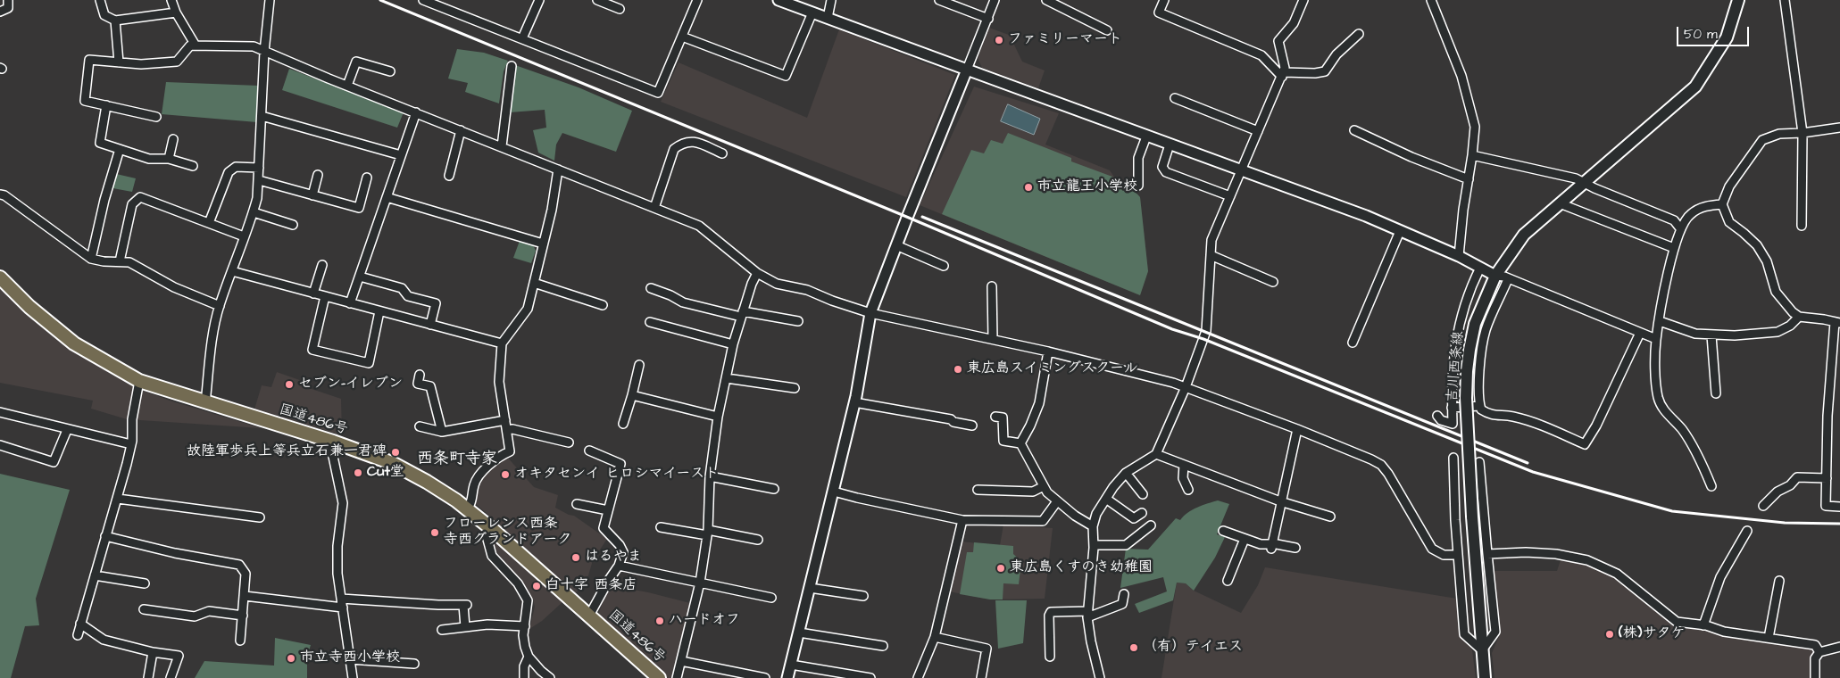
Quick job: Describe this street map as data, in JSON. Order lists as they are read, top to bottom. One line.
{"streets":{"highway":["国道486号"],"main road":["吉川西条線"]},"districts":["西条町寺家"],"places":["ファミリーマート","市立龍王小学校","東広島スイミングスクール","セブン-イレブン","故陸軍歩兵上等兵立石兼一君碑","Cut堂","オキタセンイ ヒロシマイースト","フローレンス西条 寺西グランドアーク","はるやま","東広島くすのき幼稚園","白十字 西条店","ハードオフ","(株)サタケ","（有）テイエス","市立寺西小学校"],"scale_bar":"50 m"}
